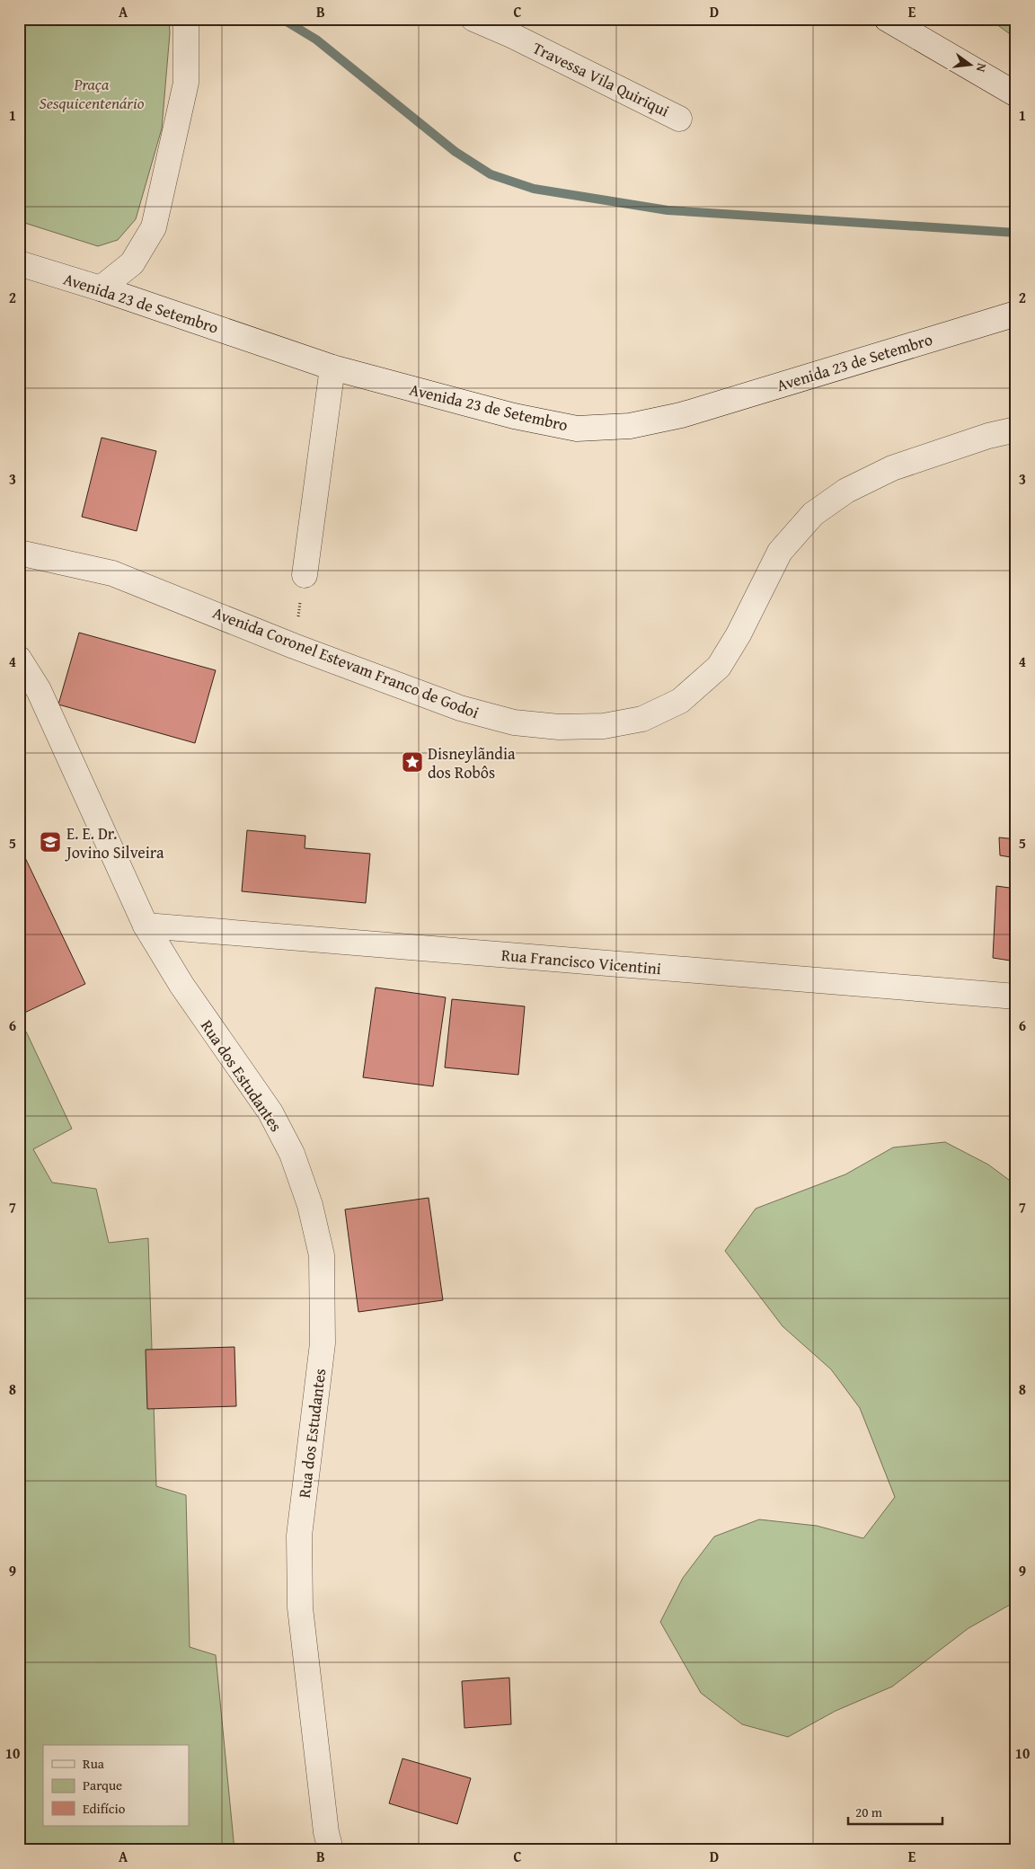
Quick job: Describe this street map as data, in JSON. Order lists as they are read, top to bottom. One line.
{"streets":{"street":["Travessa Vila Quiriqui","Avenida 23 de Setembro","Avenida Coronel Estevam Franco de Godoi","Rua Francisco Vicentini","Rua dos Estudantes"]},"crossings":[["Rua Francisco Vicentini","Rua dos Estudantes"]],"parks":["Praça Sesquicentenário"],"places":{"place":["Disneylãndia dos Robôs"],"school or university":["E. E. Dr. Jovino Silveira"]},"legend":["Rua","Parque","Edifício"],"scale_bar":"20 m","north":"right","grid":{"columns":["A","B","C","D","E"],"rows":["1","2","3","4","5","6","7","8","9","10"]}}
